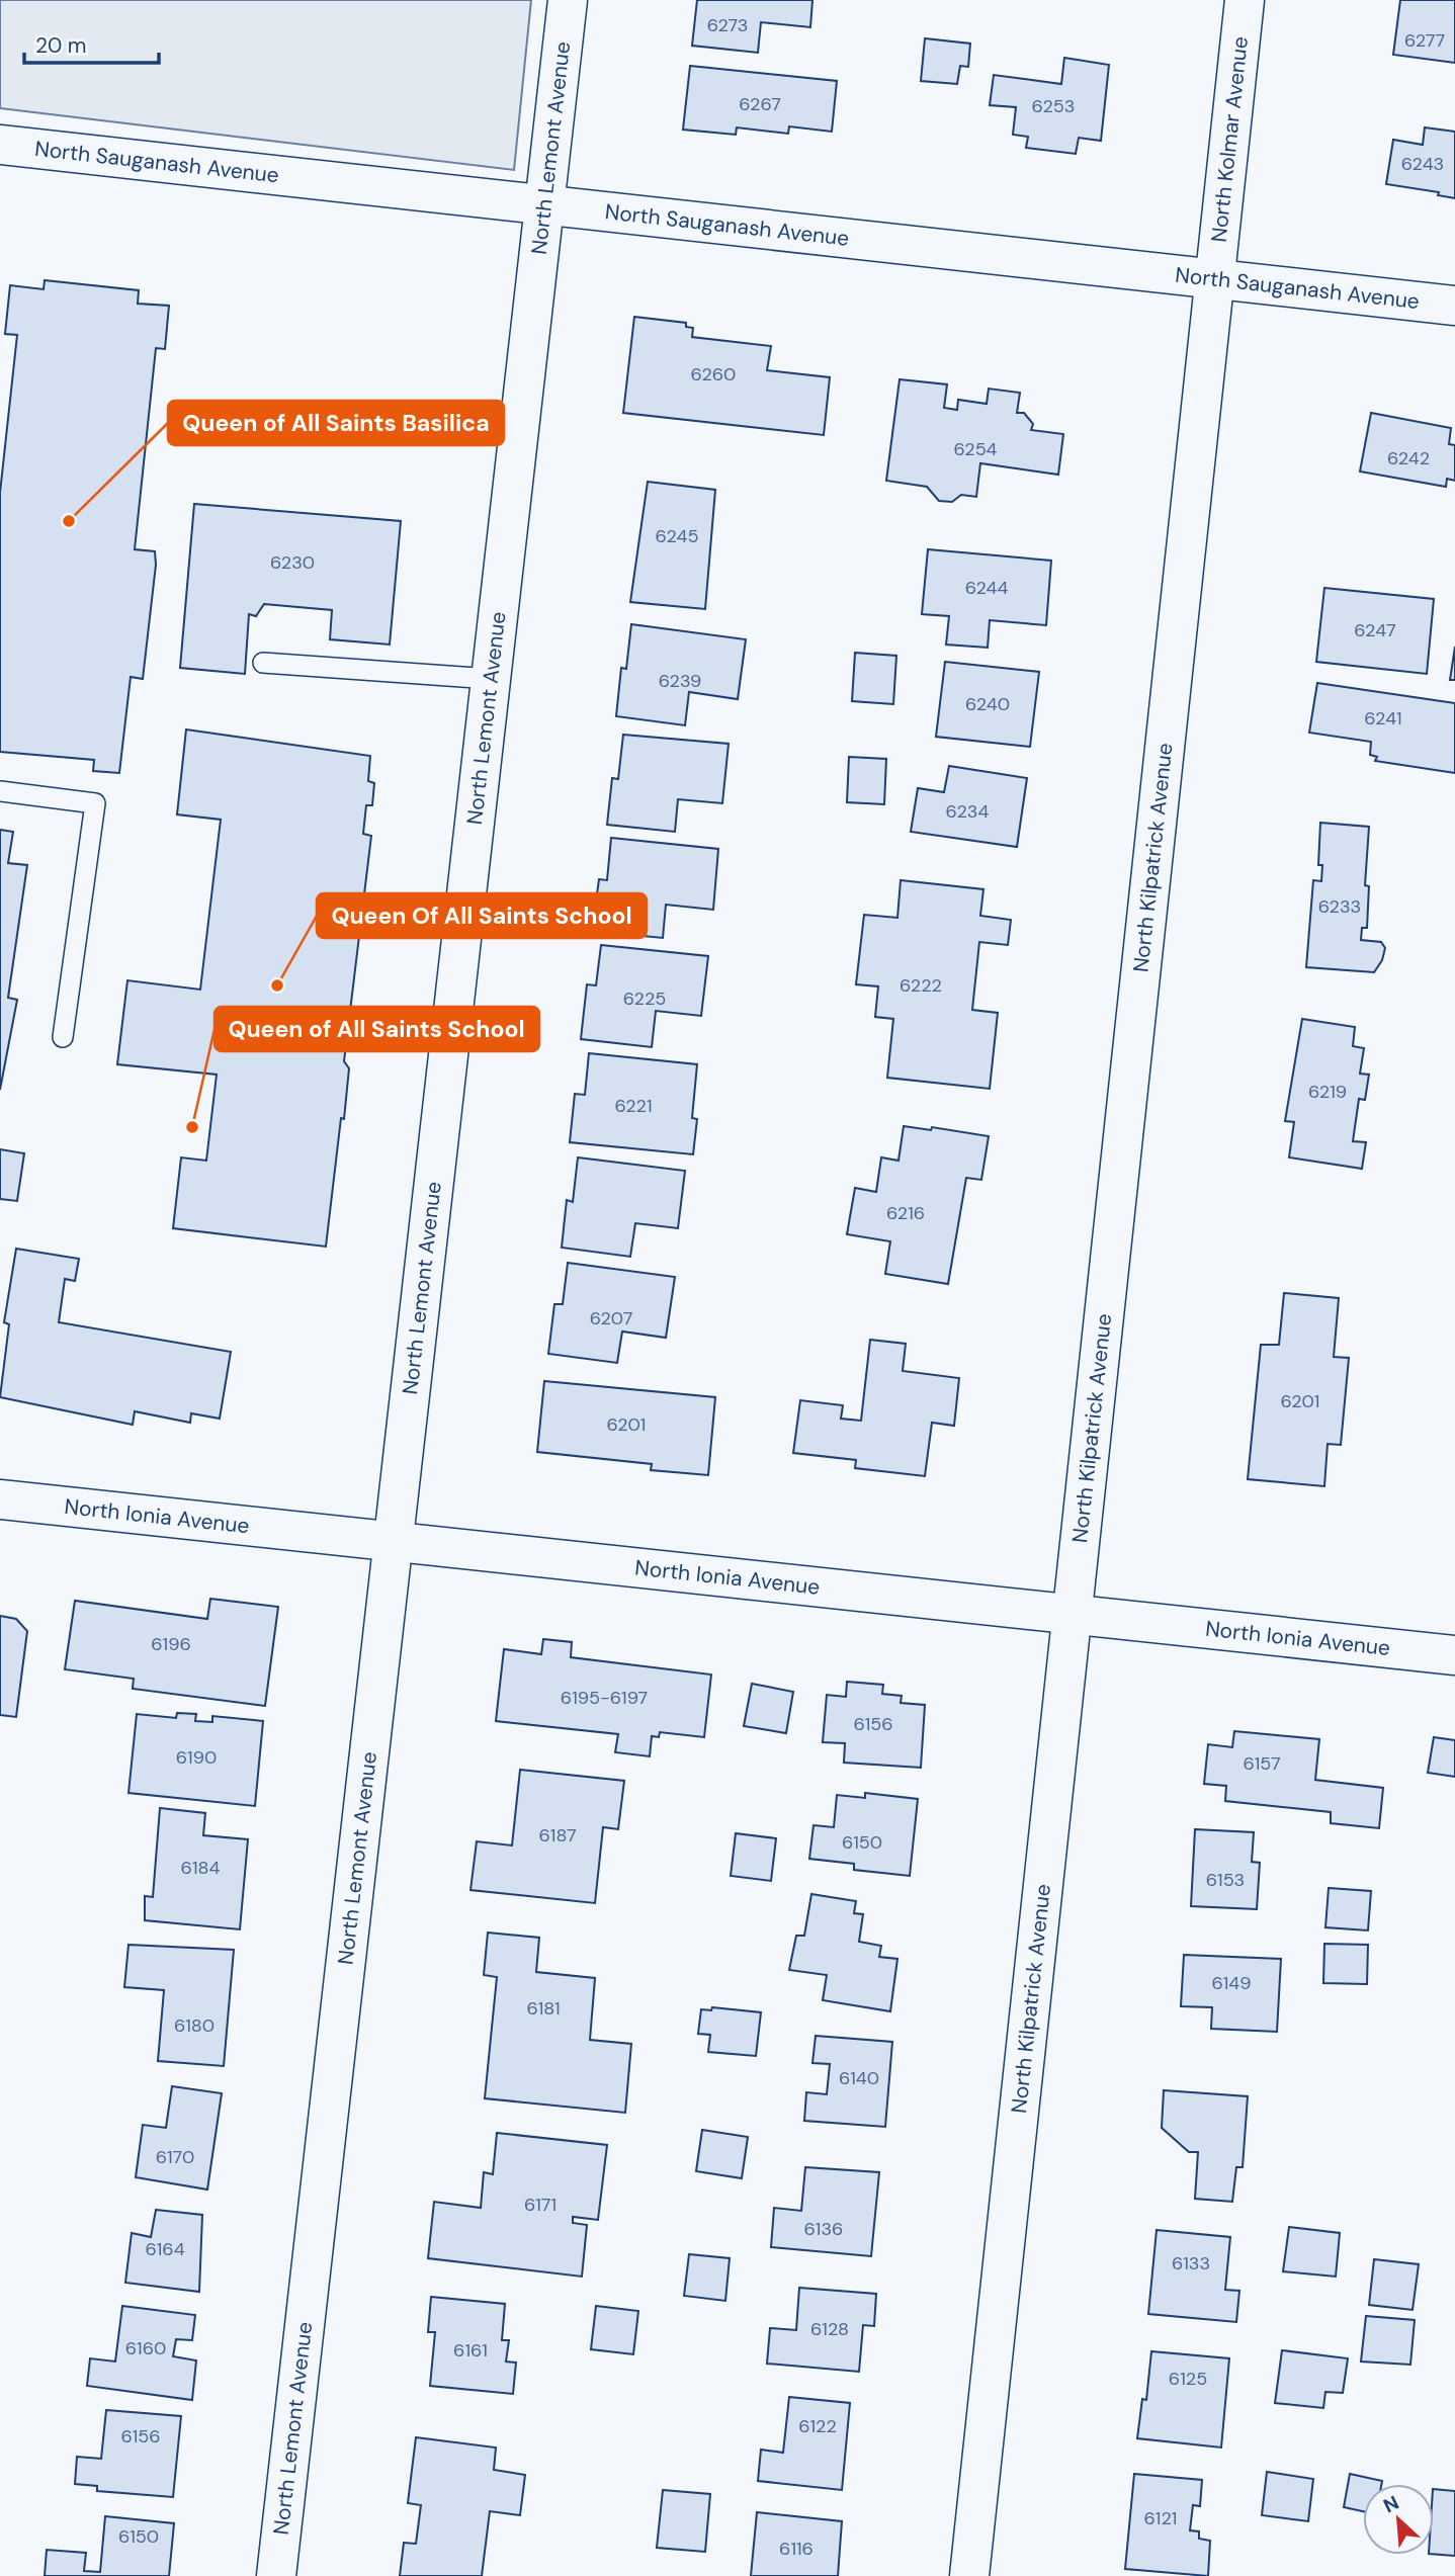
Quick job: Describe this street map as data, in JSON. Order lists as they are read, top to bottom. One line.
{"streets":{"street":["North Kolmar Avenue","North Lemont Avenue","North Sauganash Avenue","North Kilpatrick Avenue","North Ionia Avenue"]},"crossings":[["North Kolmar Avenue","North Sauganash Avenue"],["North Kolmar Avenue","North Kilpatrick Avenue"],["North Lemont Avenue","North Sauganash Avenue"],["North Lemont Avenue","North Ionia Avenue"],["North Sauganash Avenue","North Kilpatrick Avenue"],["North Kilpatrick Avenue","North Ionia Avenue"]],"places":["Queen of All Saints Basilica","Queen Of All Saints School","Queen of All Saints School"],"house_numbers":["6273","6277","6267","6253","6243","6260","6254","6242","6245","6230","6244","6247","6239","6240","6241","6234","6233","6222","6225","6219","6221","6216","6207","6201","6201","6196","6195-6197","6156","6190","6157","6187","6150","6184","6153","6149","6181","6180","6140","6170","6171","6136","6164","6133","6128","6160","6161","6125","6122","6156","6121","6150","6116"],"scale_bar":"20 m","north":"top left"}
